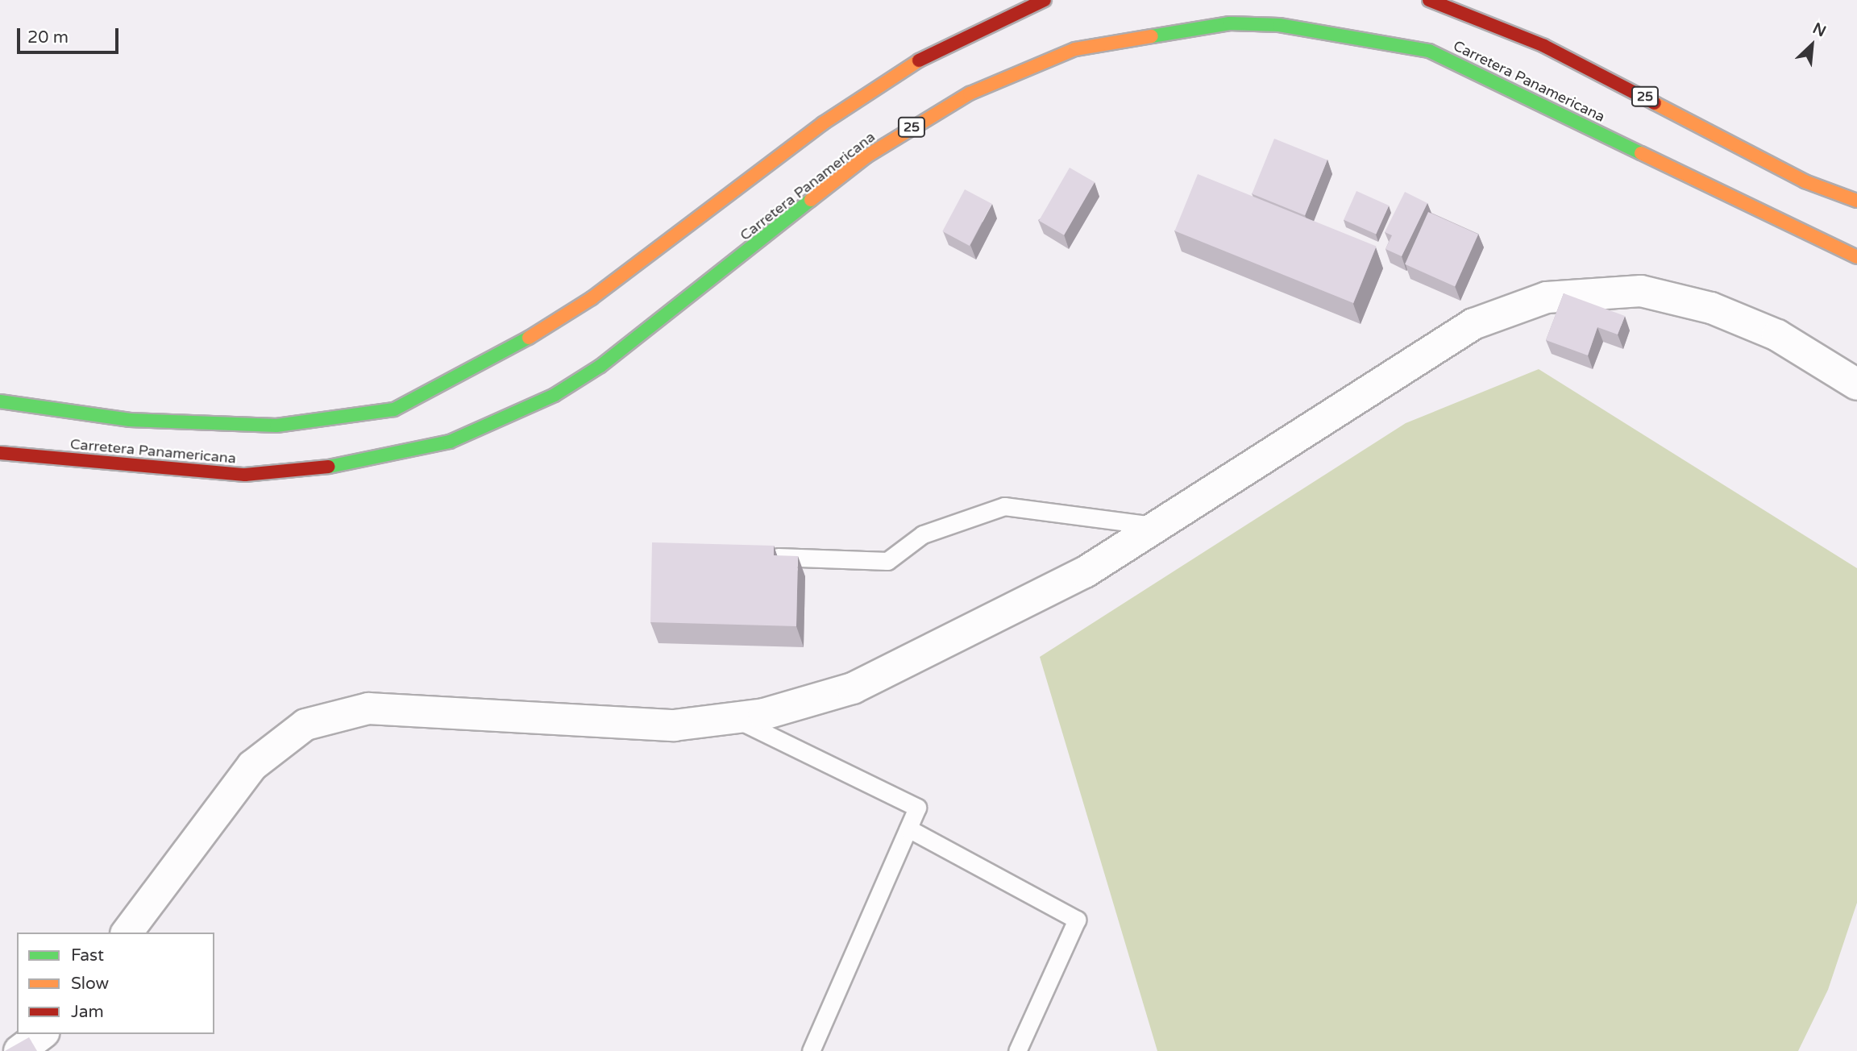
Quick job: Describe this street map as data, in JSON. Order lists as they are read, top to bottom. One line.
{"streets":{"highway":["Carretera Panamericana","25"]},"legend":["Fast","Slow","Jam"],"scale_bar":"20 m","north":"top right"}
